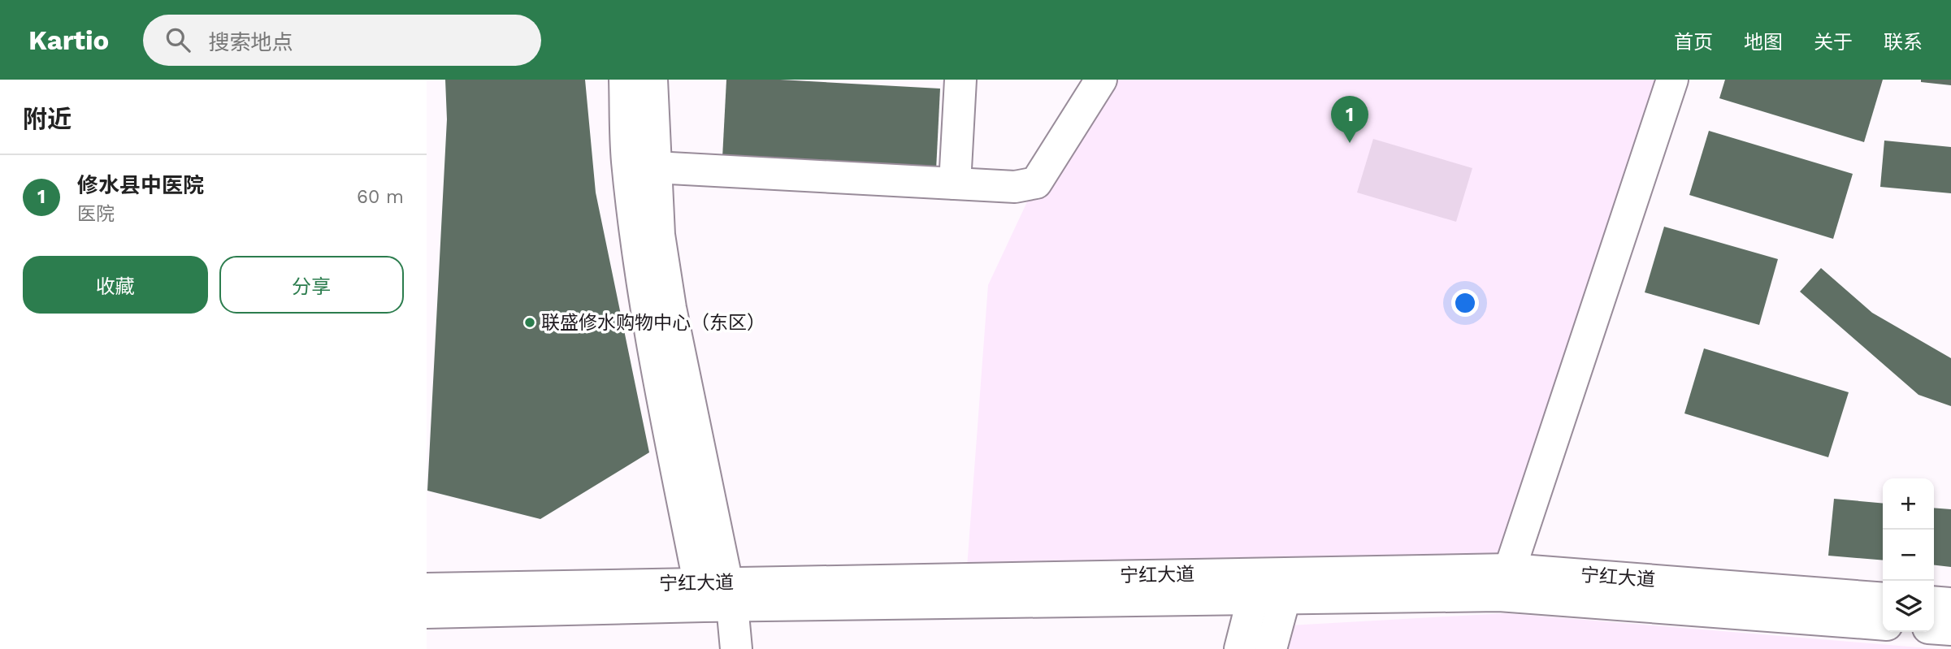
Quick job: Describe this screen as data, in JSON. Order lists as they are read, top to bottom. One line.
{"streets":{"main road":["宁红大道"]},"places":["联盛修水购物中心（东区）"],"page":{"header":"Kartio","search":"搜索地点","nav":["首页","地图","关于","联系"],"heading":"附近","pins":"1","list":[{"mark":"1","name":"修水县中医院","note":"医院","value":"60 m"}],"buttons":["收藏","分享"],"map_buttons":["+","−"]}}
